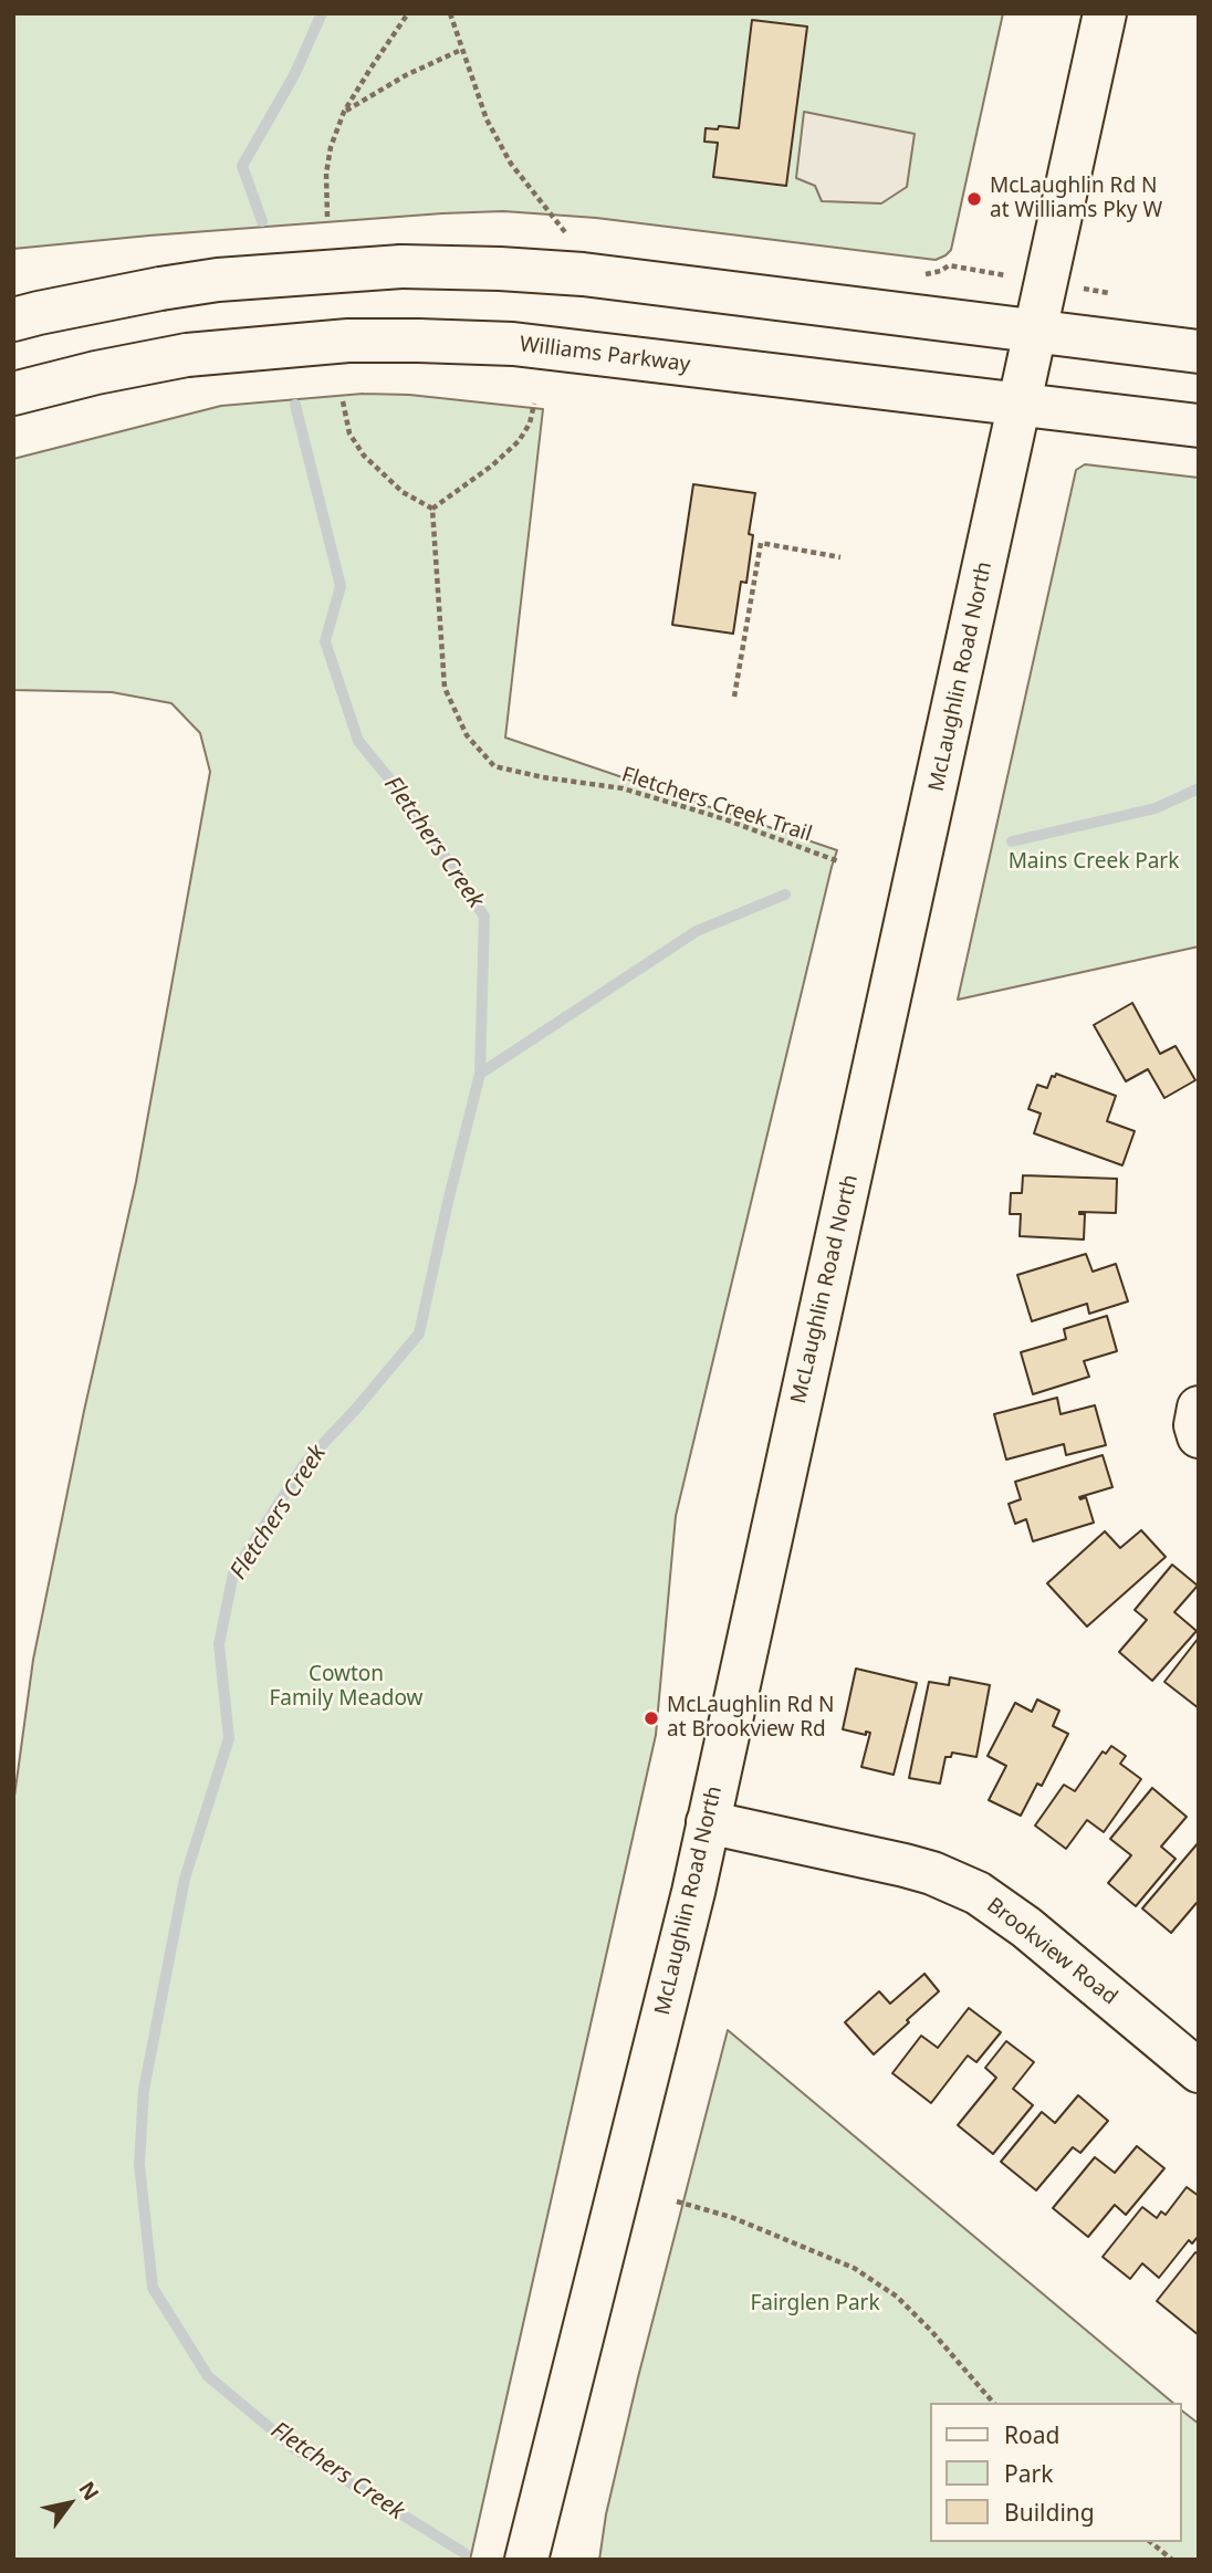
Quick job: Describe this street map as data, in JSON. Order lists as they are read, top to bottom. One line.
{"streets":{"main road":["Williams Parkway","McLaughlin Road North","Brookview Road"],"path":["Fletchers Creek Trail"]},"crossings":[["Williams Parkway","McLaughlin Road North"],["McLaughlin Road North","Brookview Road"]],"water":["Fletchers Creek"],"parks":["Mains Creek Park","Cowton Family Meadow","Fairglen Park"],"places":["McLaughlin Rd N at Williams Pky W","McLaughlin Rd N at Brookview Rd"],"legend":["Road","Park","Building"],"north":"top right"}
